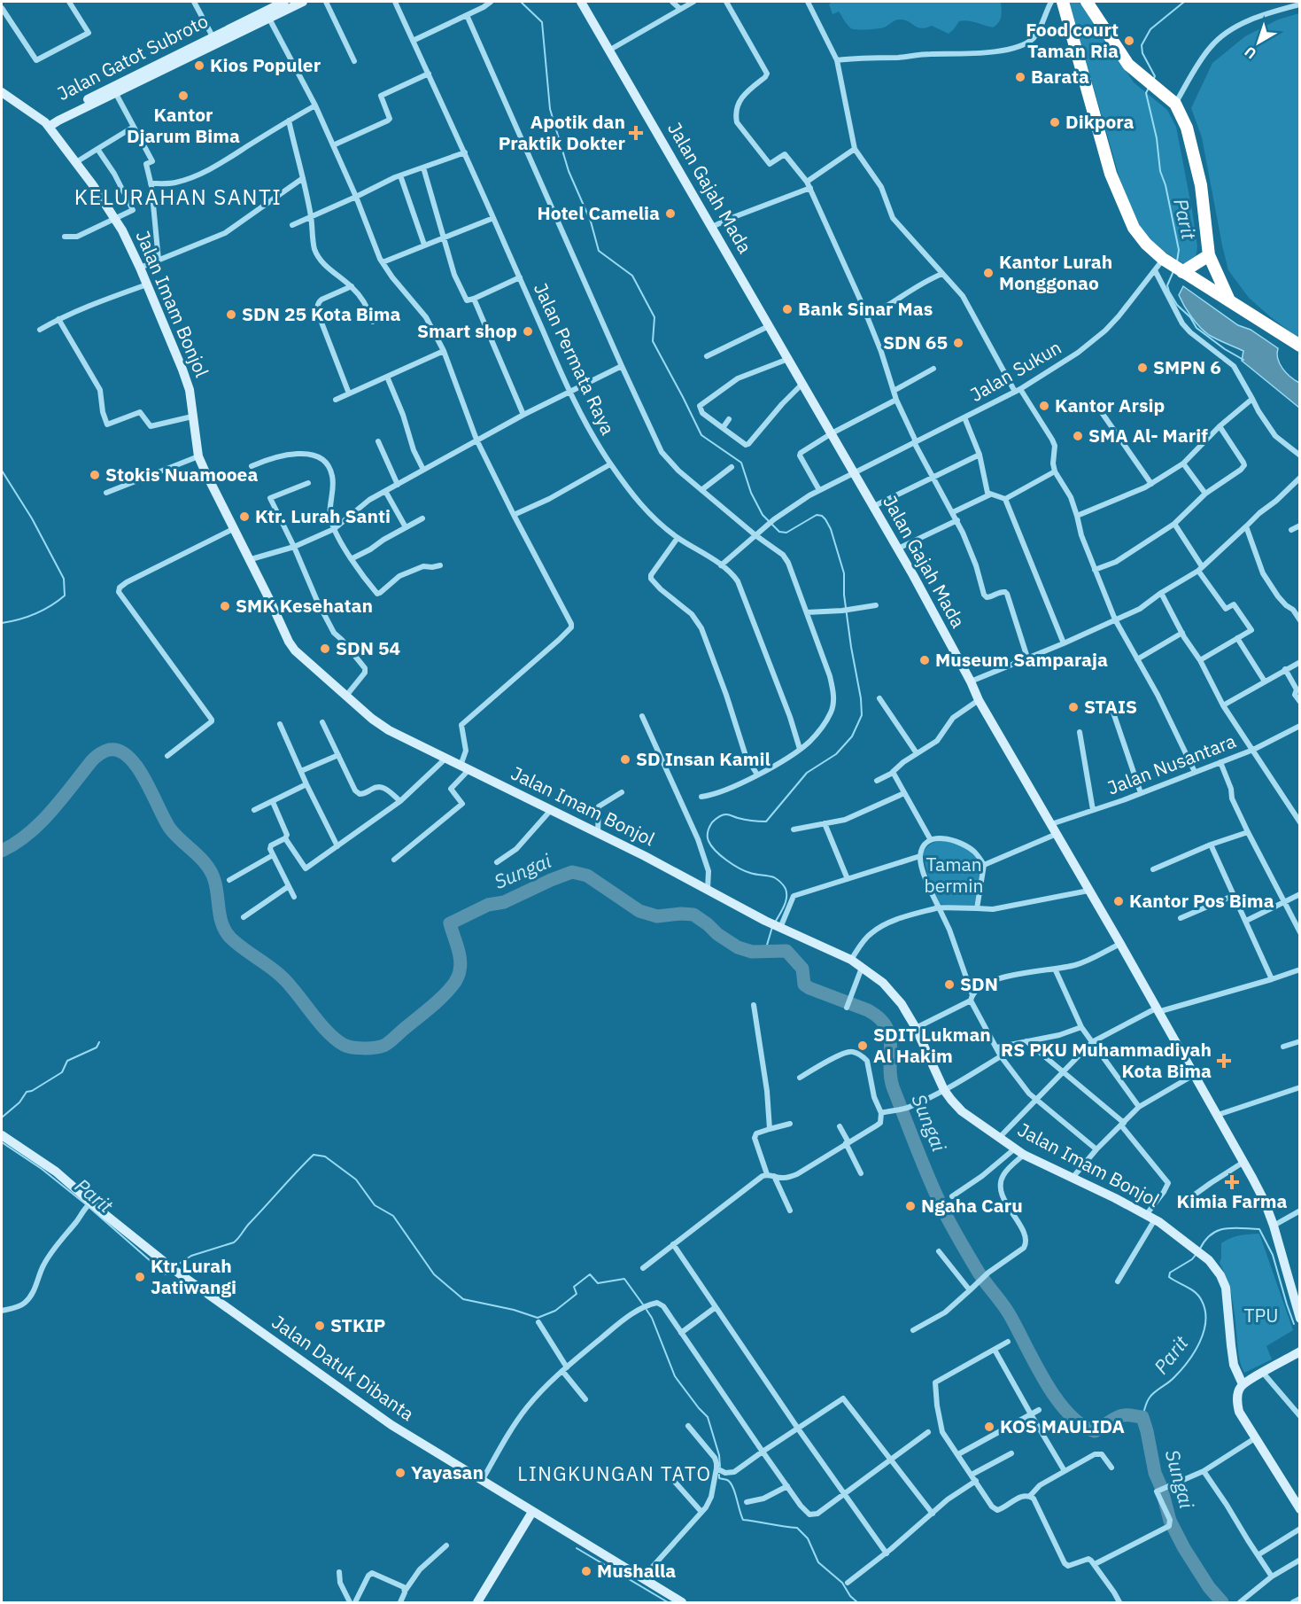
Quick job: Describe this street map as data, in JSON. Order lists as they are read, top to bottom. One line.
{"streets":{"street":["Jalan Gatot Subroto","Jalan Gajah Mada","Jalan Imam Bonjol","Jalan Permata Raya","Jalan Sukun","Jalan Nusantara","Jalan Datuk Dibanta"]},"crossings":[["Jalan Gatot Subroto","Jalan Imam Bonjol"],["Jalan Gajah Mada","Jalan Sukun"],["Jalan Gajah Mada","Jalan Nusantara"],["Jalan Permata Raya","Jalan Sukun"]],"districts":["KELURAHAN SANTI","LINGKUNGAN TATO"],"water":["Parit","Sungai"],"parks":["Taman bermin","TPU"],"places":{"other":["Food court Taman Ria","Kios Populer","Barata","Kantor Djarum Bima","Dikpora","Hotel Camelia","Kantor Lurah Monggonao","Bank Sinar Mas","SDN 25 Kota Bima","Smart shop","SDN 65","SMPN 6","Kantor Arsip","SMA Al- Marif","Stokis Nuamooea","Ktr. Lurah Santi","SMK Kesehatan","SDN 54","Museum Samparaja","STAIS","SD Insan Kamil","Kantor Pos Bima","SDN","SDIT Lukman Al Hakim","Ngaha Caru","Ktr Lurah Jatiwangi","STKIP","KOS MAULIDA","Yayasan","Mushalla"],"health":["Apotik dan Praktik Dokter","RS PKU Muhammadiyah Kota Bima","Kimia Farma"]},"north":"bottom left"}
